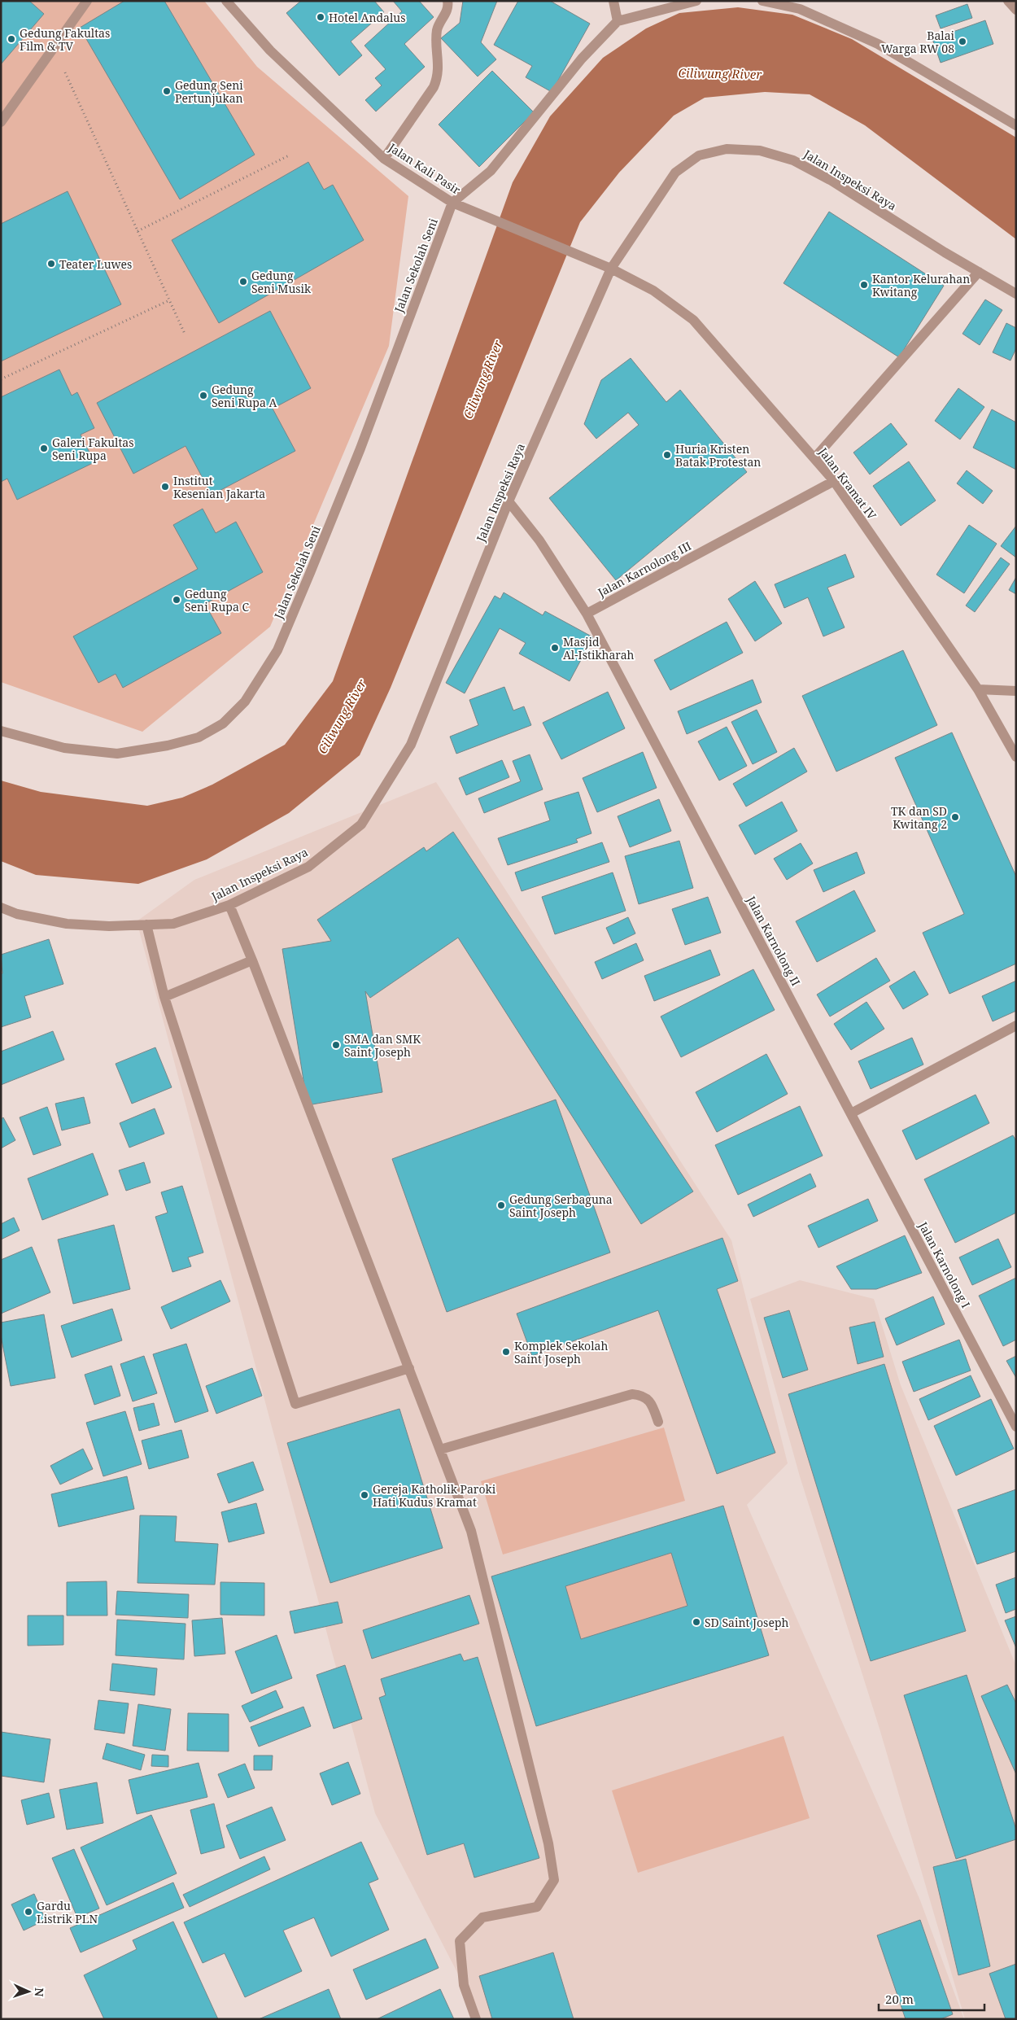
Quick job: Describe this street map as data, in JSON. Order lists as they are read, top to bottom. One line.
{"streets":{"street":["Jalan Kali Pasir","Jalan Inspeksi Raya","Jalan Sekolah Seni","Jalan Kramat IV","Jalan Karnolong III","Jalan Karnolong II","Jalan Karnolong I"]},"crossings":[["Jalan Kali Pasir","Jalan Inspeksi Raya"],["Jalan Kali Pasir","Jalan Sekolah Seni"],["Jalan Kali Pasir","Jalan Kramat IV"],["Jalan Inspeksi Raya","Jalan Kramat IV"],["Jalan Kramat IV","Jalan Karnolong III"],["Jalan Karnolong III","Jalan Karnolong II"],["Jalan Karnolong II","Jalan Karnolong I"]],"water":["Ciliwung River"],"places":["Hotel Andalus","Gedung Fakultas Film & TV","Balai Warga RW 08","Gedung Seni Pertunjukan","Teater Luwes","Gedung Seni Musik","Kantor Kelurahan Kwitang","Gedung Seni Rupa A","Galeri Fakultas Seni Rupa","Huria Kristen Batak Protestan","Institut Kesenian Jakarta","Gedung Seni Rupa C","Masjid Al-Istikharah","TK dan SD Kwitang 2","SMA dan SMK Saint Joseph","Gedung Serbaguna Saint Joseph","Komplek Sekolah Saint Joseph","Gereja Katholik Paroki Hati Kudus Kramat","SD Saint Joseph","Gardu Listrik PLN"],"scale_bar":"20 m","north":"right"}
